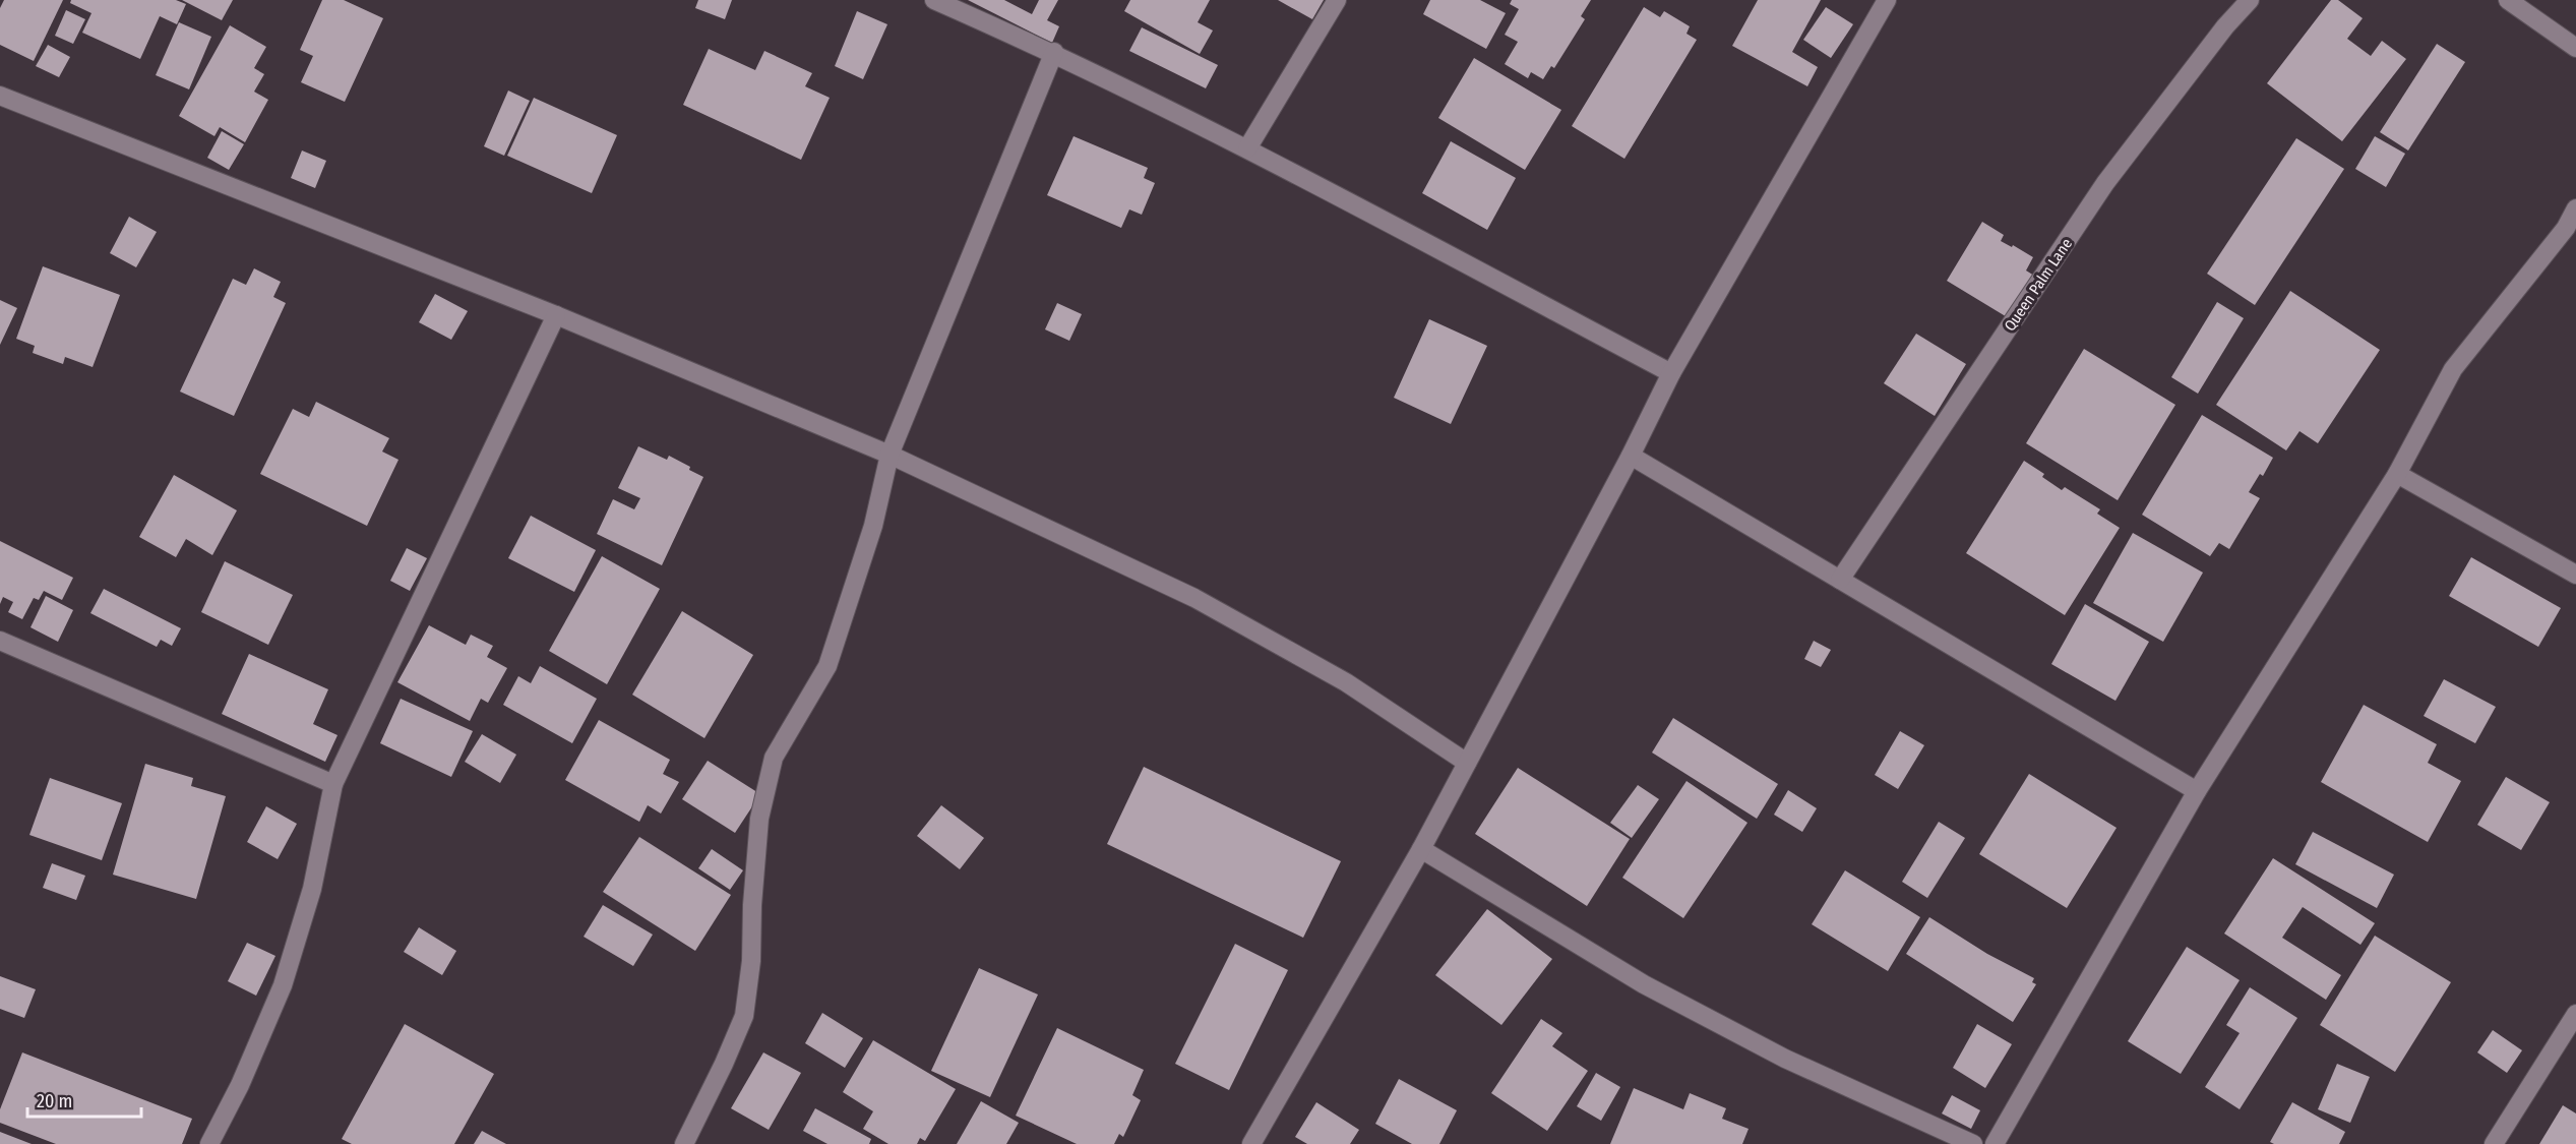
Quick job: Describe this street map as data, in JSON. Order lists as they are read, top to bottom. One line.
{"streets":{"street":["Queen Palm Lane"]},"scale_bar":"20 m"}
